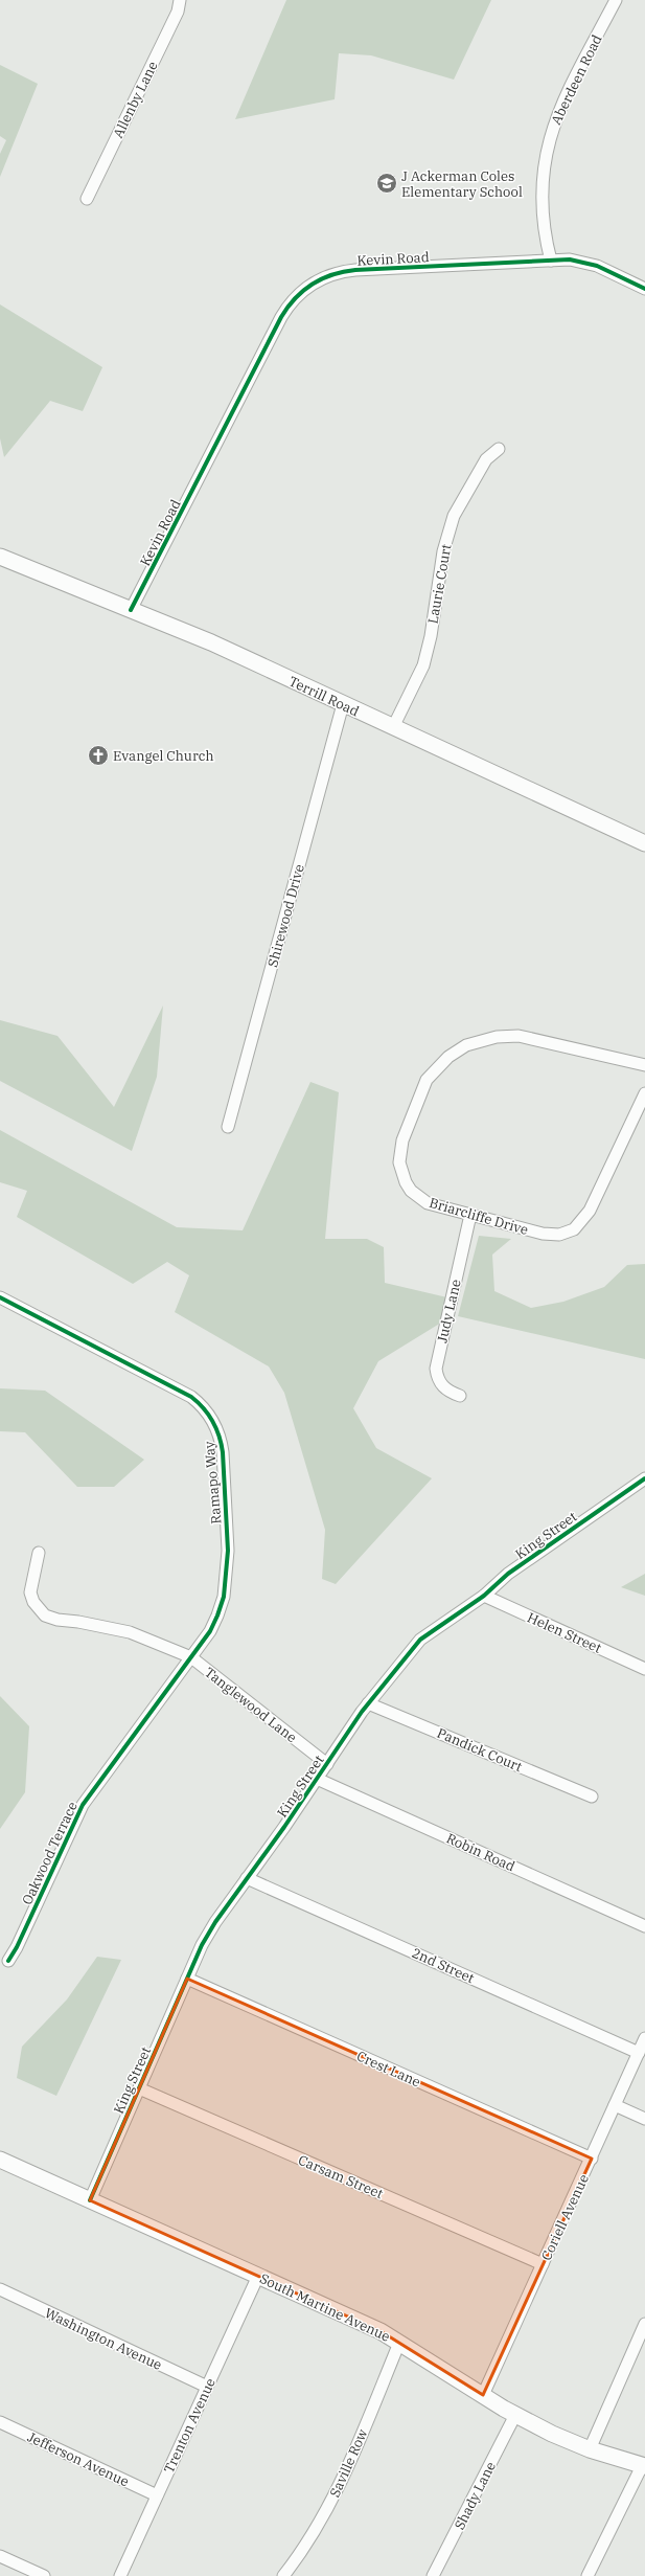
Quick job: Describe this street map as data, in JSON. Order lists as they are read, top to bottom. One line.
{"streets":{"main road":["Terrill Road","South Martine Avenue"],"street":["Aberdeen Road","Allenby Lane","Kevin Road","Laurie Court","Shirewood Drive","Briarcliffe Drive","Judy Lane","Ramapo Way","King Street","Helen Street","Tanglewood Lane","Pandick Court","Robin Road","Oakwood Terrace","2nd Street","Crest Lane","Carsam Street","Coriell Avenue","Washington Avenue","Trenton Avenue","Jefferson Avenue","Saville Row","Shady Lane"]},"crossings":[["Aberdeen Road","Kevin Road"],["Kevin Road","Terrill Road"],["Laurie Court","Terrill Road"],["Terrill Road","Shirewood Drive"],["Briarcliffe Drive","Judy Lane"],["Ramapo Way","Tanglewood Lane"],["Ramapo Way","Oakwood Terrace"],["King Street","Helen Street"],["King Street","Tanglewood Lane"],["King Street","Pandick Court"],["King Street","Robin Road"],["King Street","2nd Street"],["King Street","Crest Lane"],["King Street","Carsam Street"],["King Street","South Martine Avenue"],["Tanglewood Lane","Oakwood Terrace"],["2nd Street","Coriell Avenue"],["Crest Lane","Coriell Avenue"],["Carsam Street","Coriell Avenue"],["Coriell Avenue","South Martine Avenue"],["South Martine Avenue","Trenton Avenue"],["South Martine Avenue","Saville Row"],["South Martine Avenue","Shady Lane"],["Washington Avenue","Trenton Avenue"],["Trenton Avenue","Jefferson Avenue"]],"places":{"school or university":["J Ackerman Coles Elementary School"],"church":["Evangel Church"]}}
